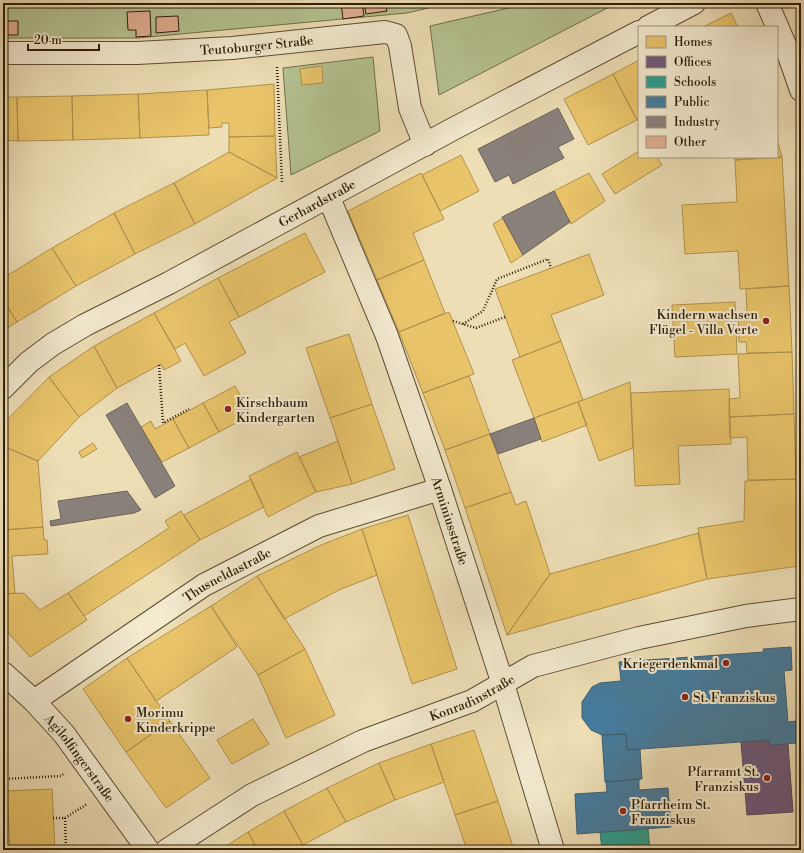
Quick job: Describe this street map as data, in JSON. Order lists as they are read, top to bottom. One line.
{"streets":{"street":["Teutoburger Straße","Gerhardstraße","Arminiusstraße","Thusneldastraße","Konradinstraße","Agilolfingerstraße"]},"crossings":[["Teutoburger Straße","Gerhardstraße"],["Gerhardstraße","Arminiusstraße"],["Arminiusstraße","Thusneldastraße"],["Arminiusstraße","Konradinstraße"],["Thusneldastraße","Agilolfingerstraße"]],"places":["Kindern wachsen Flügel - Villa Verte","Kirschbaum Kindergarten","Kriegerdenkmal","St. Franziskus","Morimu Kinderkrippe","Pfarramt St. Franziskus","Pfarrheim St. Franziskus"],"legend":["Homes","Offices","Schools","Public","Industry","Other"],"scale_bar":"20 m"}
